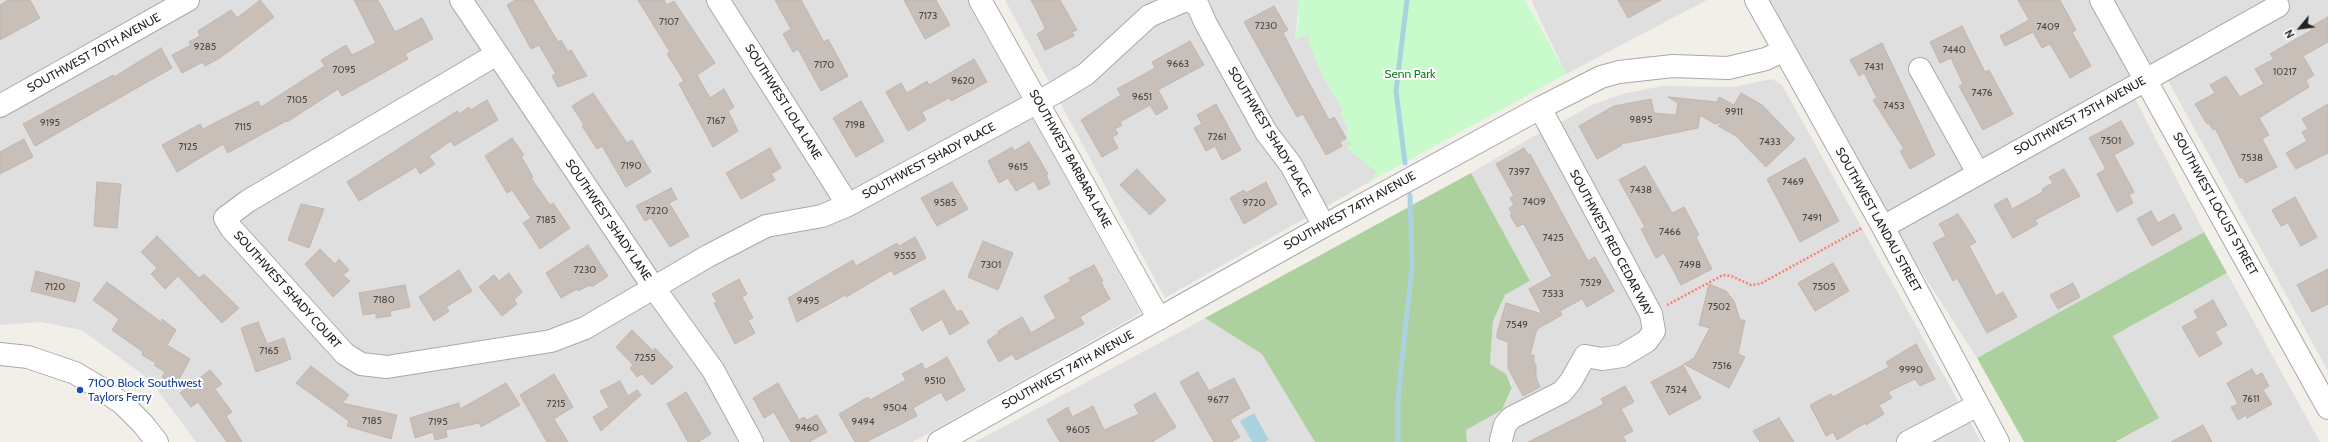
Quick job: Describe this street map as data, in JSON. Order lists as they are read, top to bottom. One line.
{"streets":{"street":["SOUTHWEST 70TH AVENUE","SOUTHWEST LOLA LANE","SOUTHWEST 75TH AVENUE","SOUTHWEST SHADY PLACE","SOUTHWEST BARBARA LANE","SOUTHWEST LOCUST STREET","SOUTHWEST 74TH AVENUE","SOUTHWEST SHADY LANE","SOUTHWEST LANDAU STREET","SOUTHWEST RED CEDAR WAY","SOUTHWEST SHADY COURT"]},"crossings":[["SOUTHWEST LOLA LANE","SOUTHWEST SHADY PLACE"],["SOUTHWEST 75TH AVENUE","SOUTHWEST LOCUST STREET"],["SOUTHWEST 75TH AVENUE","SOUTHWEST LANDAU STREET"],["SOUTHWEST SHADY PLACE","SOUTHWEST BARBARA LANE"],["SOUTHWEST SHADY PLACE","SOUTHWEST 74TH AVENUE"],["SOUTHWEST SHADY PLACE","SOUTHWEST SHADY LANE"],["SOUTHWEST SHADY PLACE","SOUTHWEST SHADY COURT"],["SOUTHWEST BARBARA LANE","SOUTHWEST 74TH AVENUE"],["SOUTHWEST 74TH AVENUE","SOUTHWEST LANDAU STREET"],["SOUTHWEST 74TH AVENUE","SOUTHWEST RED CEDAR WAY"],["SOUTHWEST SHADY LANE","SOUTHWEST SHADY COURT"]],"parks":["Senn Park"],"places":["7100 Block Southwest Taylors Ferry"],"house_numbers":["7173","7107","7230","7409","9285","7440","9663","7170","7431","7095","10217","9620","7476","9651","7105","7453","9911","9895","7167","9195","7198","7115","7261","7501","7433","7125","7538","7190","9615","7397","7469","7438","7409","9585","9720","7220","7491","7185","7466","7425","9555","7301","7498","7230","7529","7120","7505","7533","7180","9495","7502","7549","7165","7255","7516","9990","9510","7524","7611","9677","7215","9504","7185","7195","9494","9460","9605"],"north":"bottom left"}
